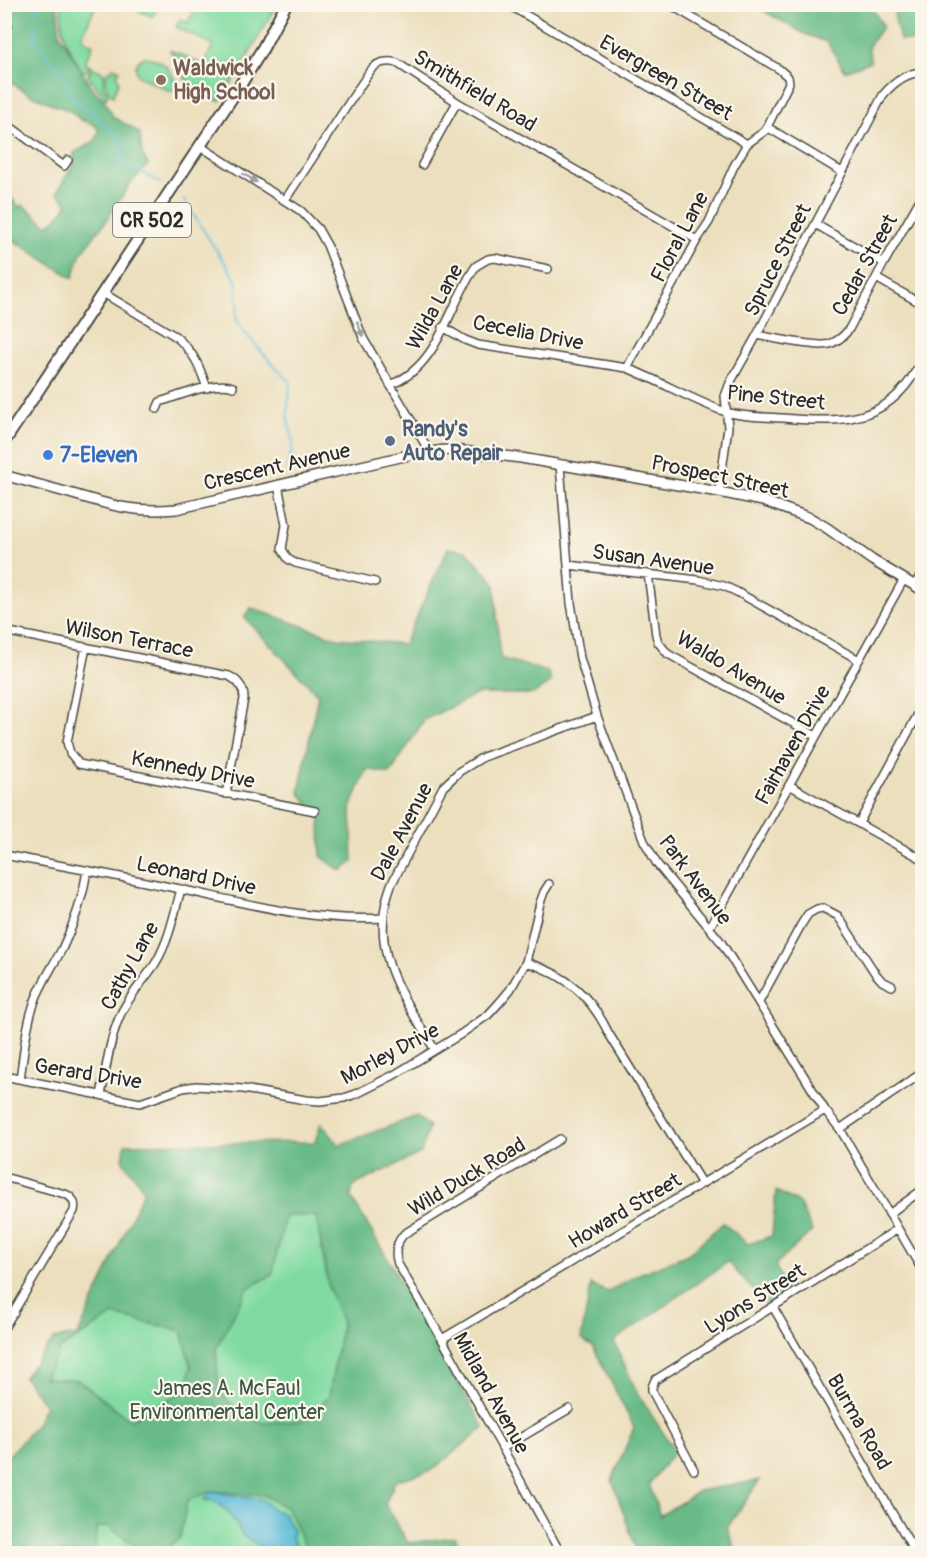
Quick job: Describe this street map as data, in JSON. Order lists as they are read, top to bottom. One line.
{"streets":{"main road":["CR 502","Crescent Avenue","Prospect Street"],"street":["Evergreen Street","Smithfield Road","Floral Lane","Spruce Street","Cedar Street","Wilda Lane","Cecelia Drive","Pine Street","Susan Avenue","Wilson Terrace","Waldo Avenue","Fairhaven Drive","Kennedy Drive","Dale Avenue","Leonard Drive","Park Avenue","Cathy Lane","Morley Drive","Gerard Drive","Wild Duck Road","Howard Street","Lyons Street","Midland Avenue","Burma Road"]},"crossings":[["Evergreen Street","Floral Lane"],["Smithfield Road","Floral Lane"],["Floral Lane","Pine Street"],["Spruce Street","Cedar Street"],["Spruce Street","Pine Street"],["Spruce Street","Prospect Street"],["Wilda Lane","Cecelia Drive"],["Cecelia Drive","Pine Street"],["Crescent Avenue","Prospect Street"],["Crescent Avenue","Park Avenue"],["Prospect Street","Fairhaven Drive"],["Prospect Street","Park Avenue"],["Susan Avenue","Waldo Avenue"],["Susan Avenue","Fairhaven Drive"],["Susan Avenue","Park Avenue"],["Wilson Terrace","Kennedy Drive"],["Waldo Avenue","Fairhaven Drive"],["Fairhaven Drive","Park Avenue"],["Dale Avenue","Leonard Drive"],["Dale Avenue","Park Avenue"],["Dale Avenue","Morley Drive"],["Leonard Drive","Cathy Lane"],["Park Avenue","Howard Street"],["Park Avenue","Lyons Street"],["Cathy Lane","Gerard Drive"],["Morley Drive","Gerard Drive"],["Wild Duck Road","Midland Avenue"],["Howard Street","Midland Avenue"],["Lyons Street","Burma Road"]],"parks":["James A. McFaul Environmental Center"],"places":["Waldwick High School","Randy's Auto Repair","7-Eleven"]}
